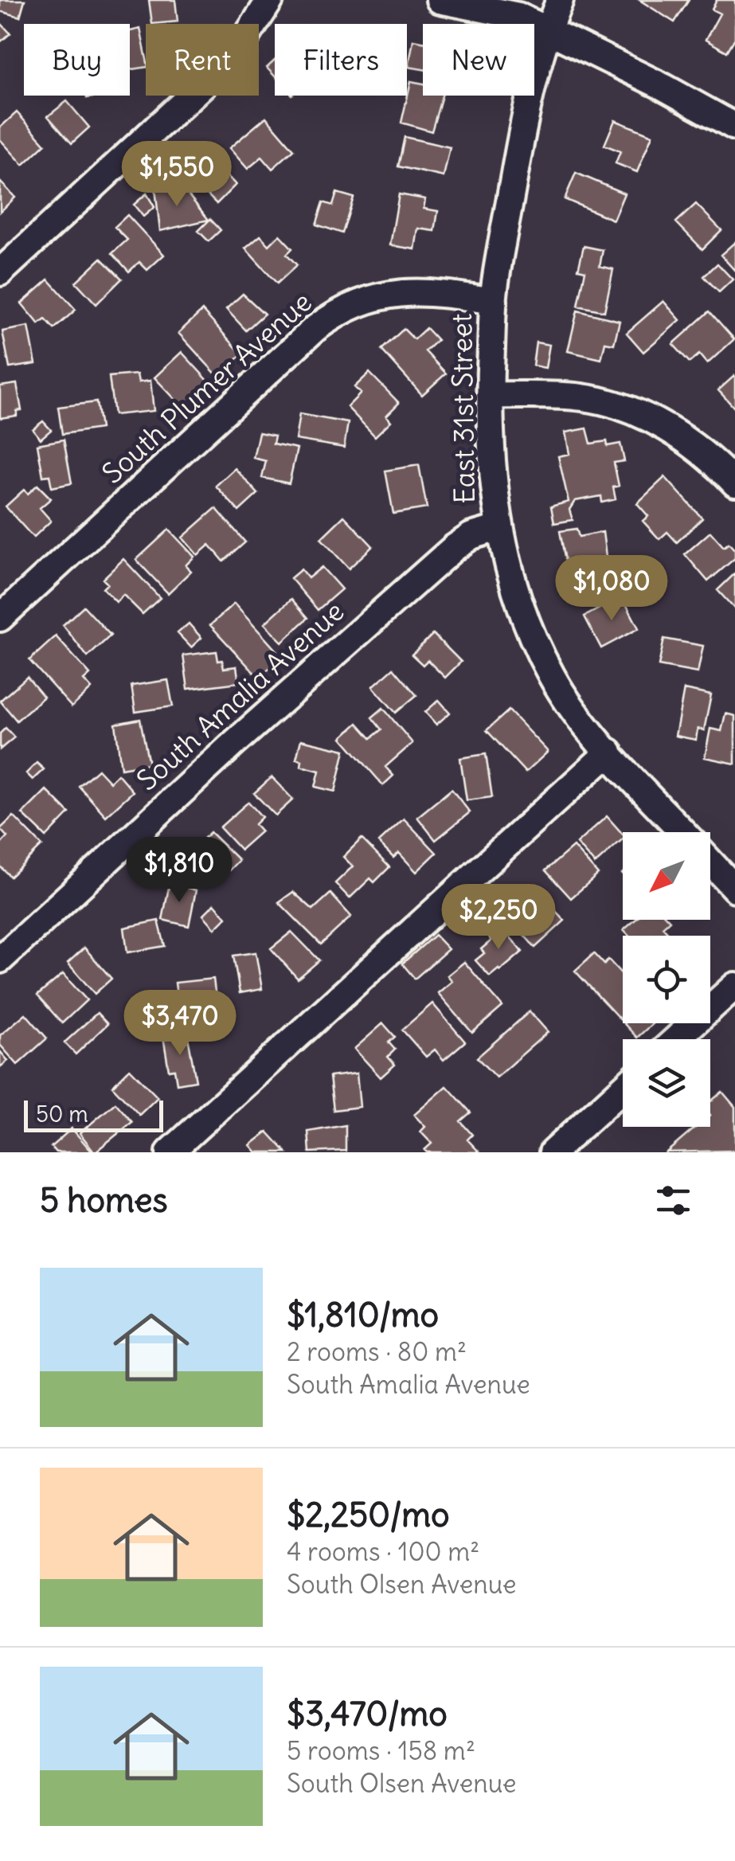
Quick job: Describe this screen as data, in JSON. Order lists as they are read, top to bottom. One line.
{"streets":{"street":["South Plumer Avenue","East 31st Street","South Amalia Avenue"]},"crossings":[["South Plumer Avenue","East 31st Street"],["East 31st Street","South Amalia Avenue"]],"scale_bar":"50 m","north":"bottom left","page":{"chip":["Buy","Rent","Filters","New"],"price":["$1,550","$1,080","$1,810","$2,250","$3,470"],"scale":"50 m","heading":"5 homes","list":[{"name":"$1,810/mo","note":"2 rooms · 80 m² · South Amalia Avenue"},{"name":"$2,250/mo","note":"4 rooms · 100 m² · South Olsen Avenue"},{"name":"$3,470/mo","note":"5 rooms · 158 m² · South Olsen Avenue"}]}}
